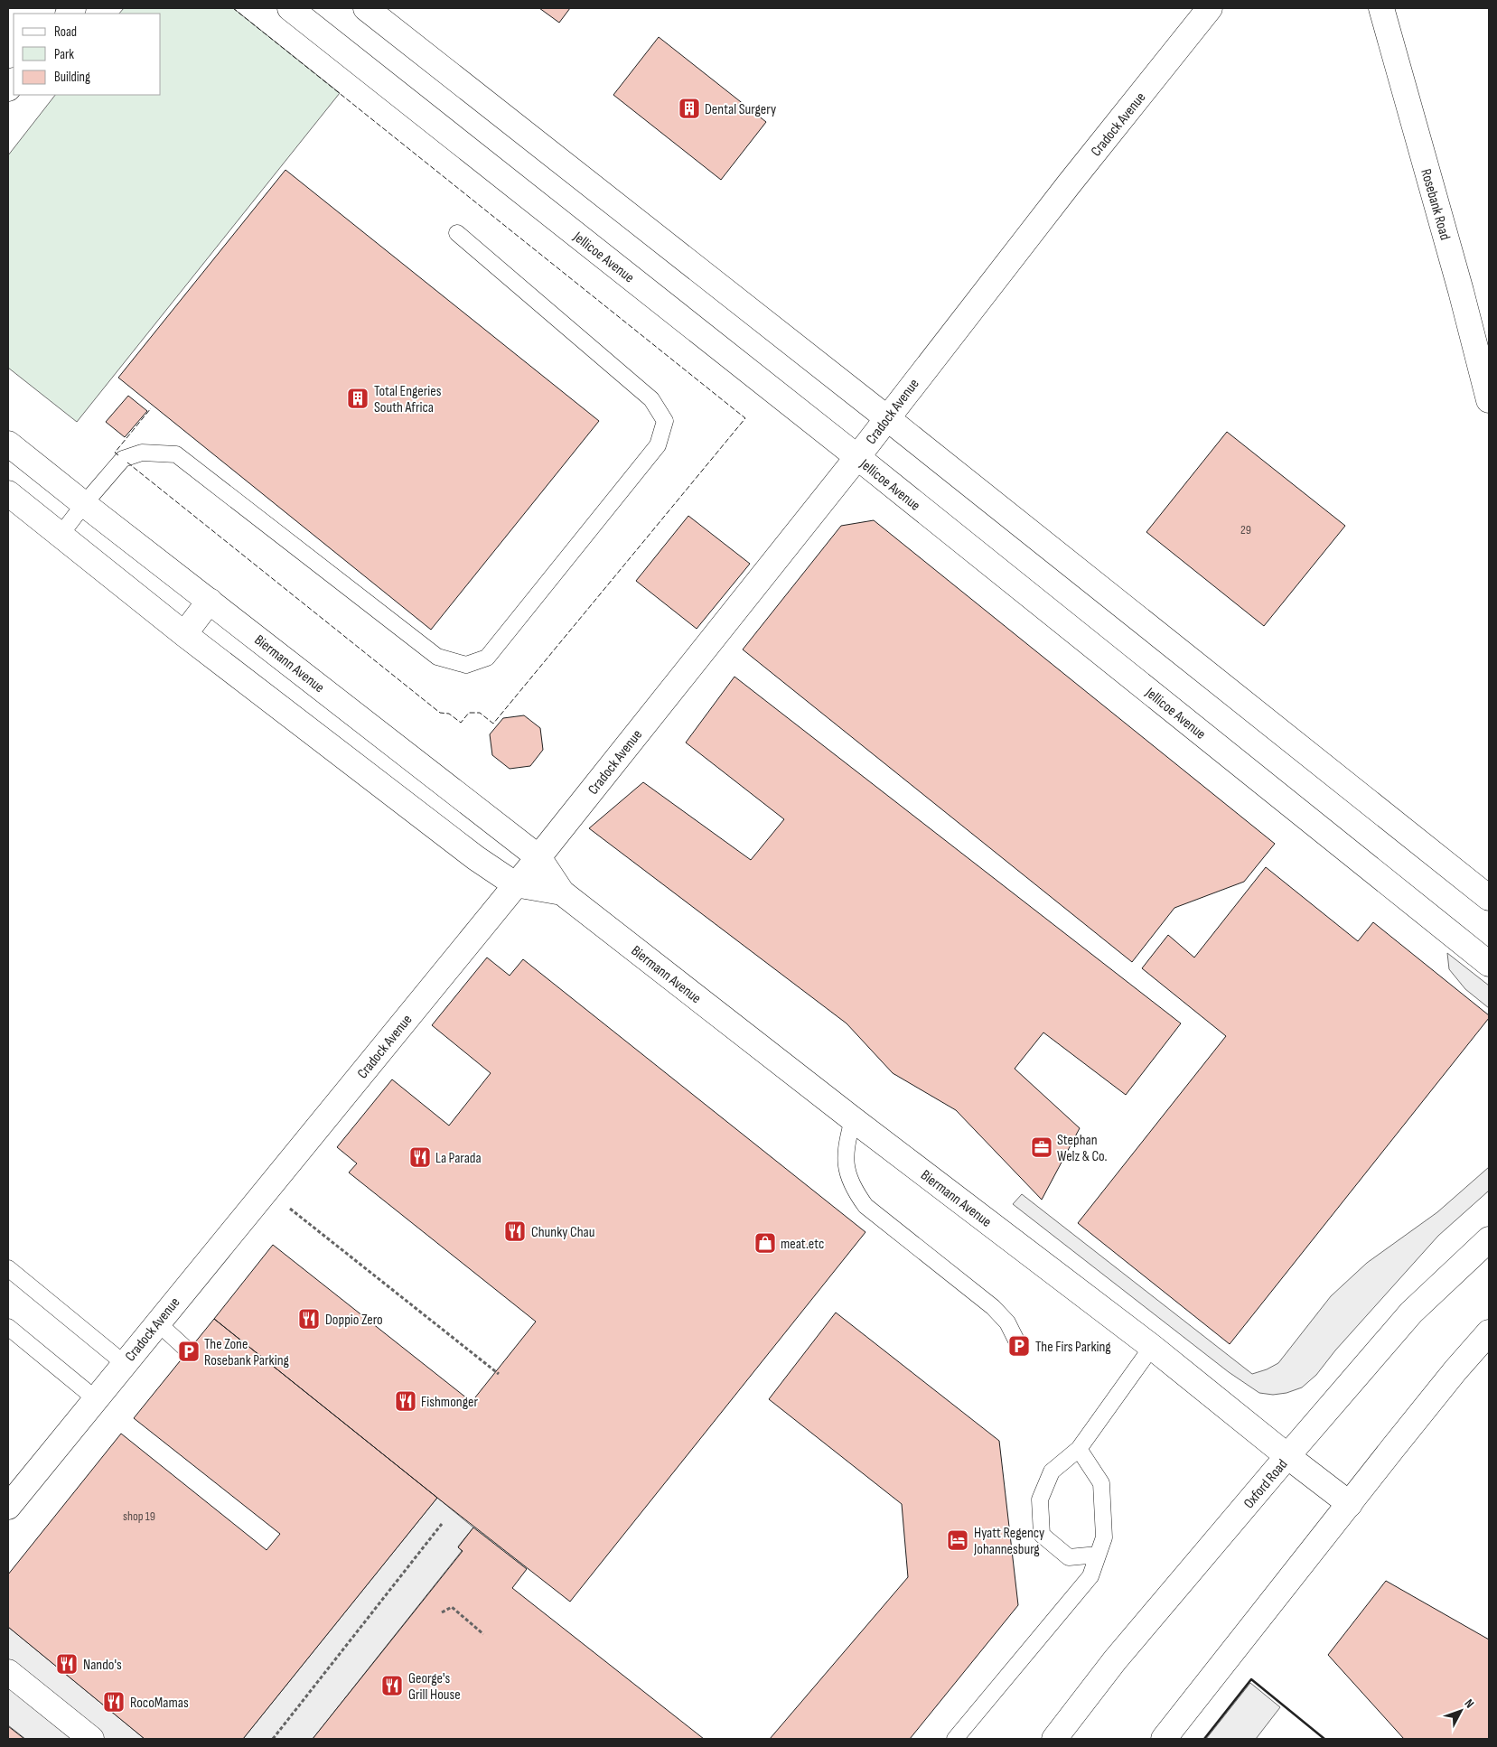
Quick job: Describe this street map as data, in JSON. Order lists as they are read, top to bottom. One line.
{"streets":{"street":["Cradock Avenue","Rosebank Road","Jellicoe Avenue","Biermann Avenue","Oxford Road"]},"crossings":[["Cradock Avenue","Jellicoe Avenue"],["Cradock Avenue","Biermann Avenue"],["Biermann Avenue","Oxford Road"]],"places":{"building":["Dental Surgery","Total Engeries South Africa"],"office":["Stephan Welz & Co."],"restaurant":["La Parada","Chunky Chau","Doppio Zero","Fishmonger","Nando's","George's Grill House","RocoMamas"],"shop":["meat.etc"],"parking":["The Firs Parking","The Zone Rosebank Parking"],"hotel":["Hyatt Regency Johannesburg"]},"house_numbers":["29","shop 19"],"legend":["Road","Park","Building"],"north":"top right"}
